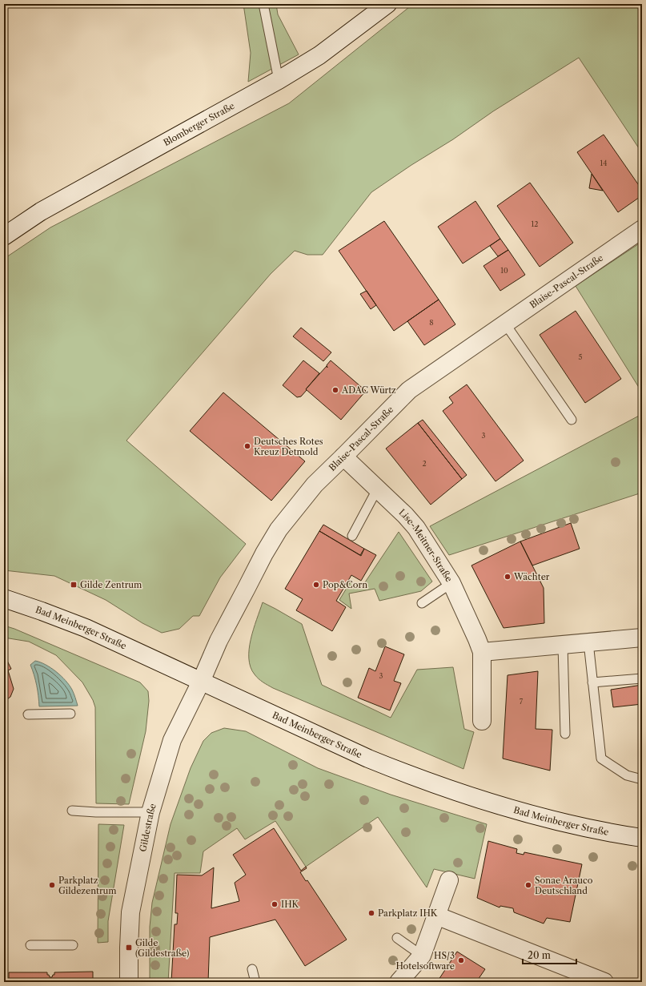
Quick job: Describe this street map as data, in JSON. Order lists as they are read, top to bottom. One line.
{"streets":{"street":["Blomberger Straße","Blaise-Pascal-Straße","Lise-Meitner-Straße","Bad Meinberger Straße","Gildestraße"]},"crossings":[["Blaise-Pascal-Straße","Lise-Meitner-Straße"],["Blaise-Pascal-Straße","Bad Meinberger Straße"],["Blaise-Pascal-Straße","Gildestraße"],["Bad Meinberger Straße","Gildestraße"]],"places":{"other":["ADAC Würtz","Deutsches Rotes Kreuz Detmold","Wächter","Pop&Corn","Parkplatz Gildezentrum","Sonae Arauco Deutschland","IHK","Parkplatz IHK","HS/3 Hotelsoftware"],"transit":["Gilde Zentrum","Gilde (Gildestraße)"]},"house_numbers":["14","12","10","8","5","3","2","3","7"],"scale_bar":"20 m"}
